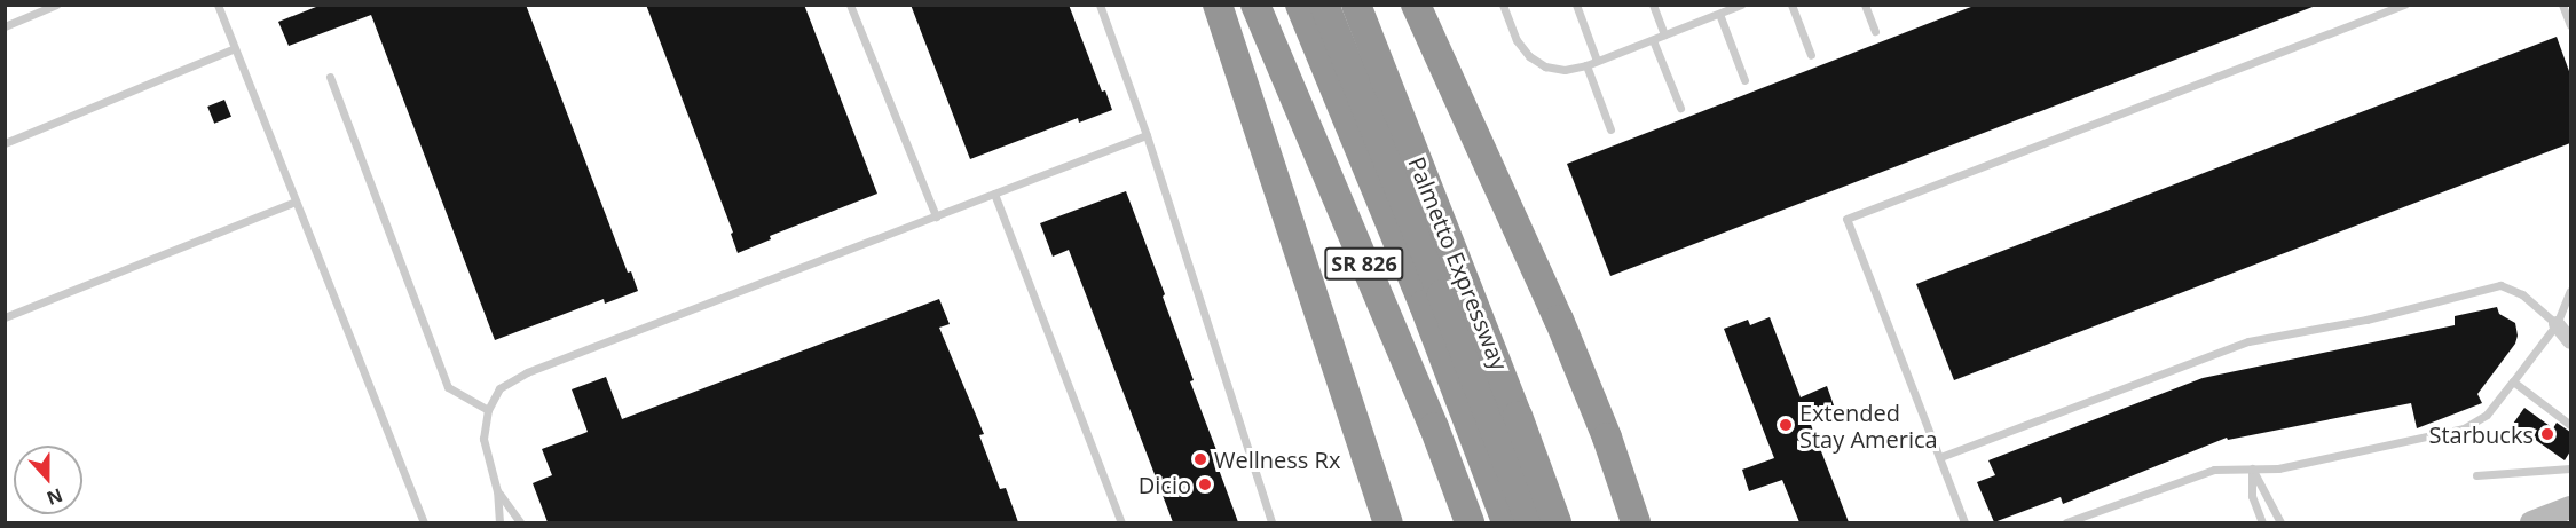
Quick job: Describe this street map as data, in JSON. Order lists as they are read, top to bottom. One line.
{"streets":{"highway":["SR 826","Palmetto Expressway"]},"places":["Extended Stay America","Starbucks","Wellness Rx","Dicio"],"north":"bottom"}
